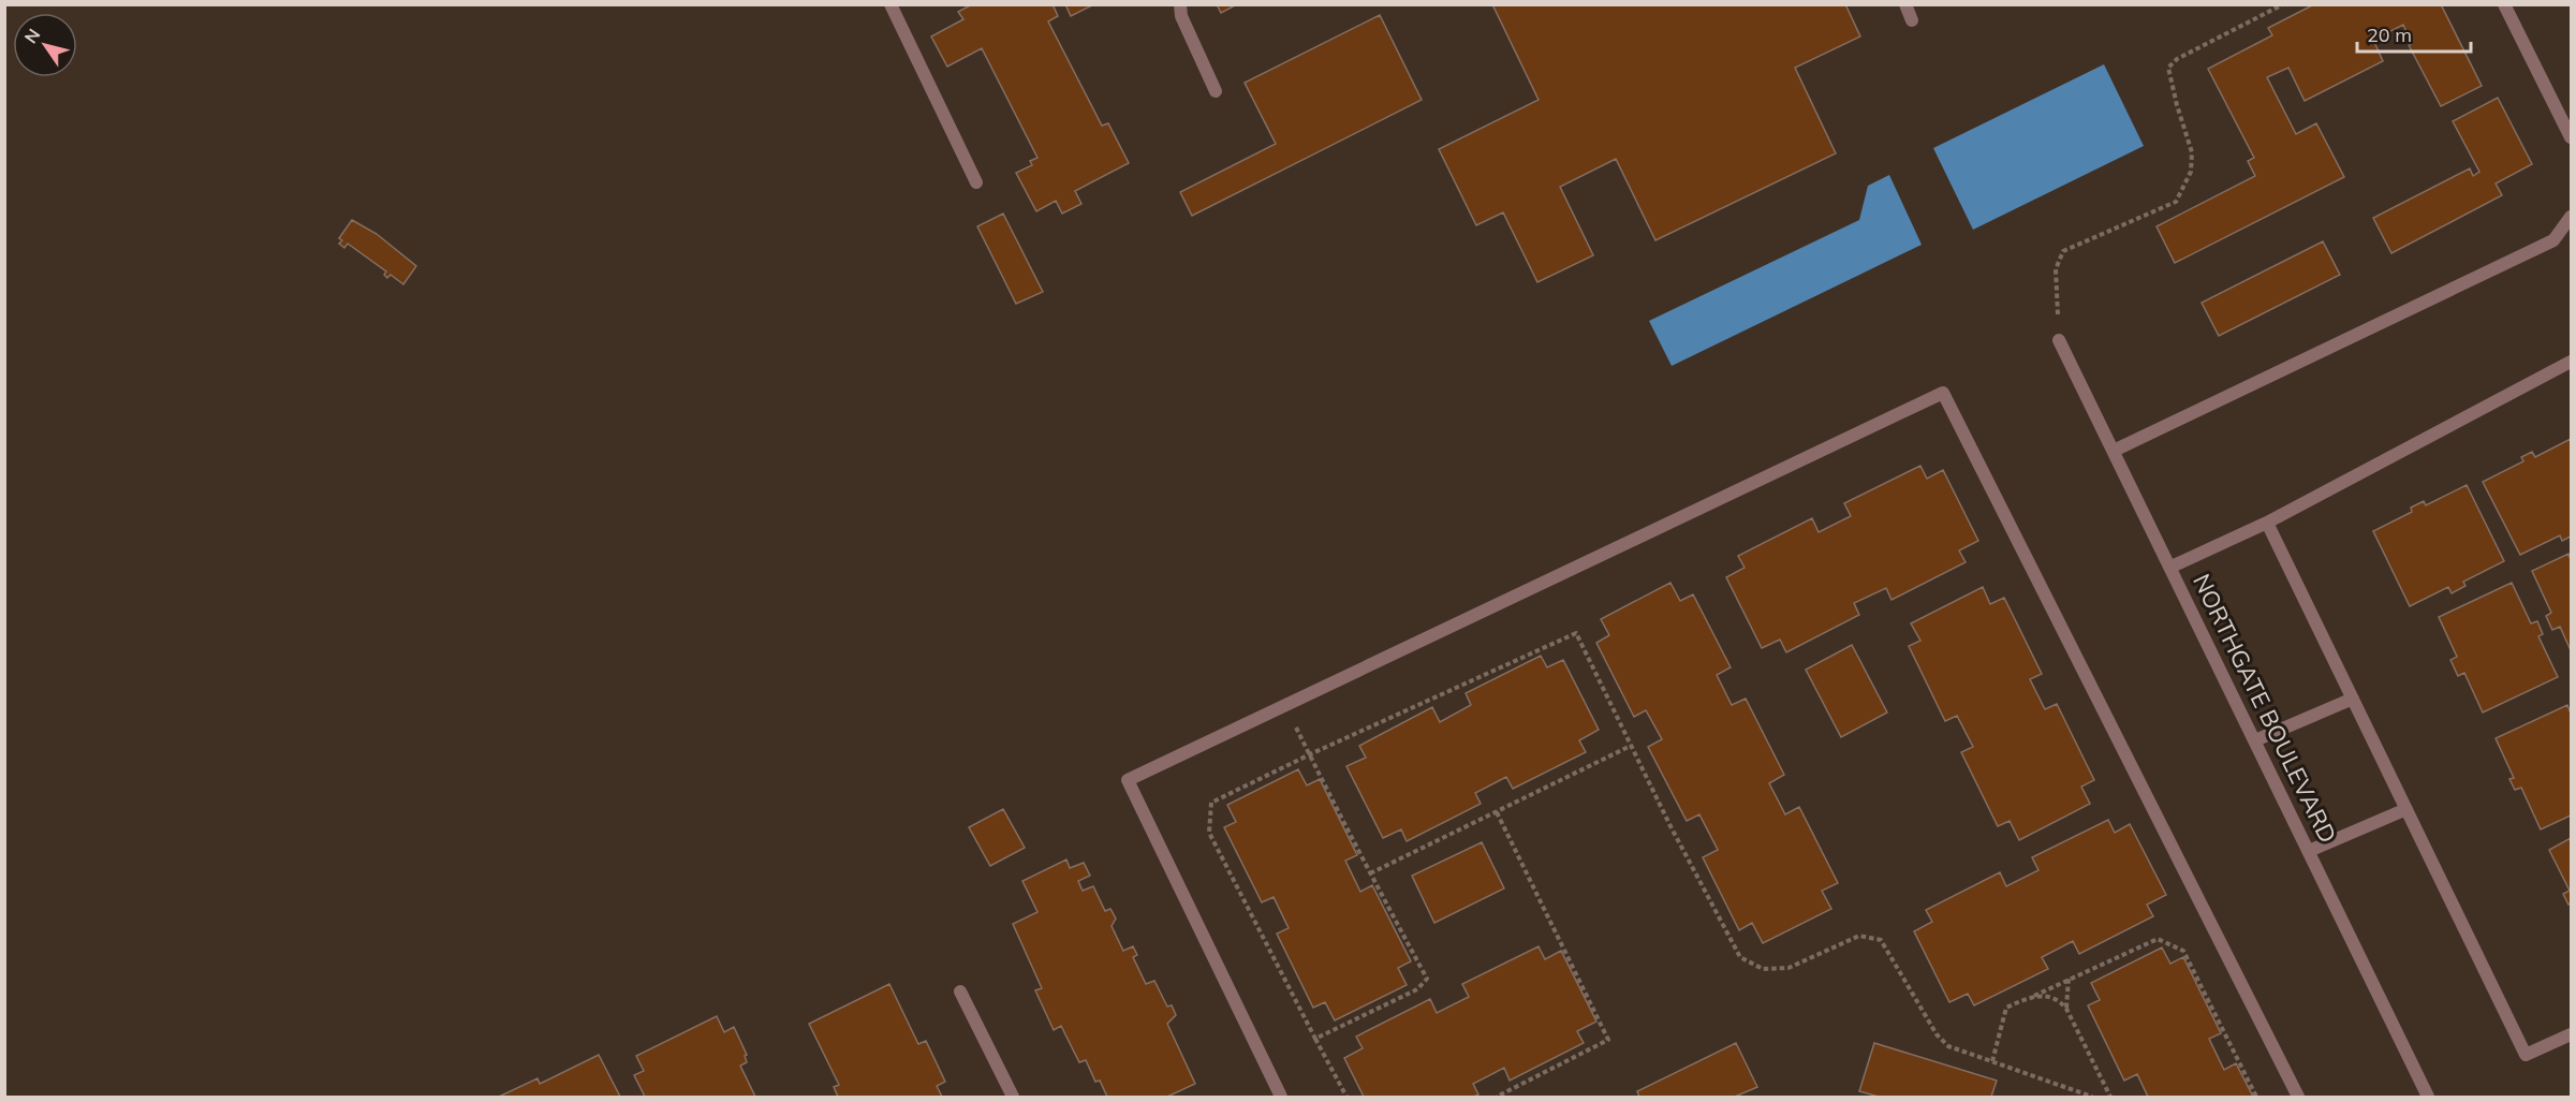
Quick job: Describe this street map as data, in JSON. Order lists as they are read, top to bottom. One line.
{"streets":{"street":["NORTHGATE BOULEVARD"]},"scale_bar":"20 m","north":"top left"}
